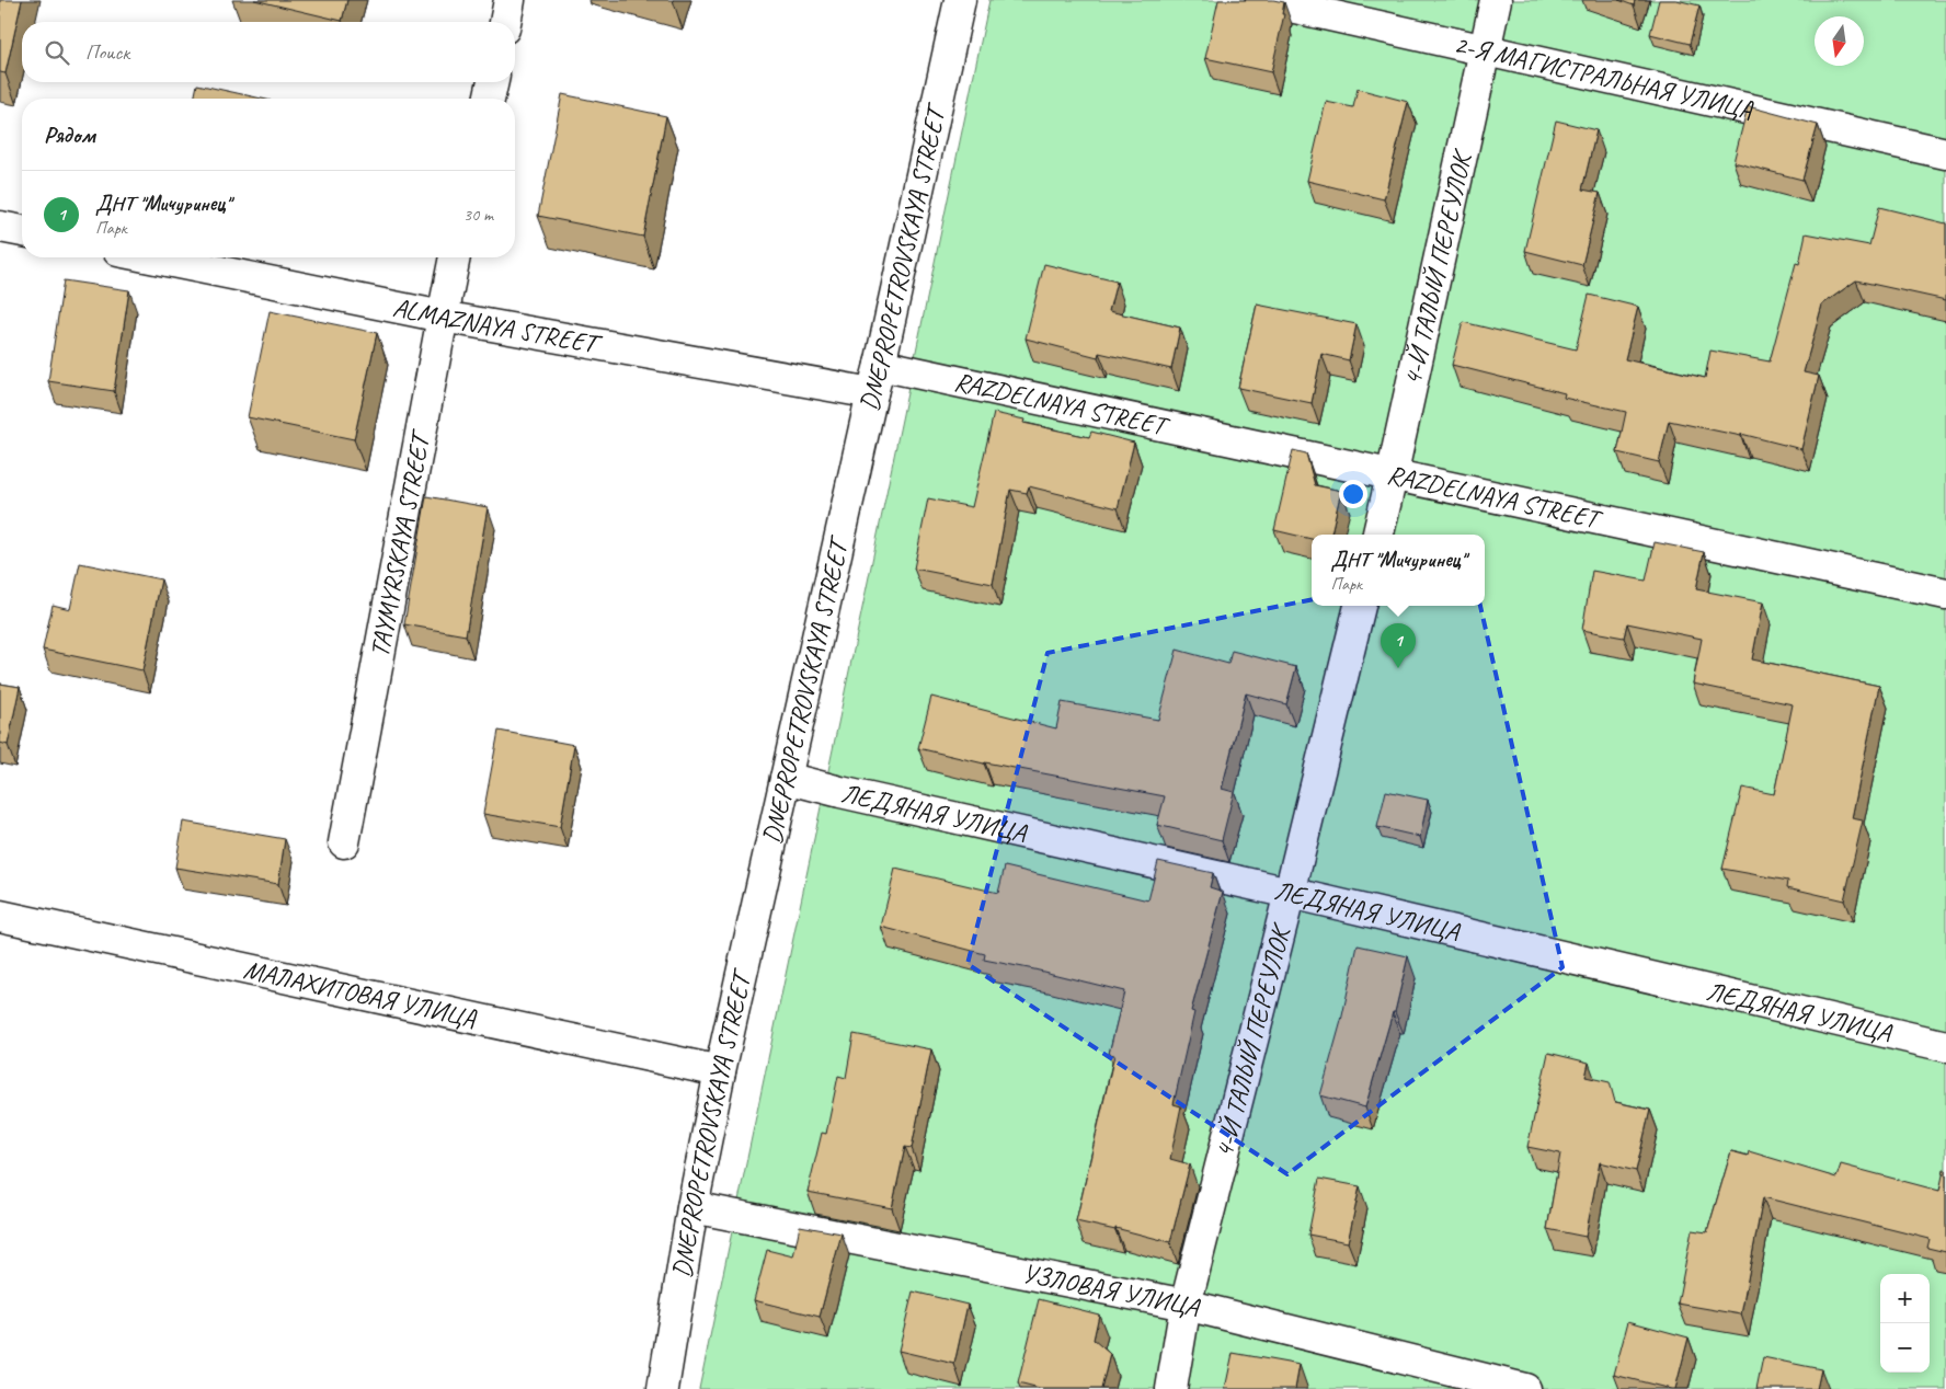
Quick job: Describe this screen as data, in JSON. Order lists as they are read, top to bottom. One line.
{"streets":{"street":["2-Я МАГИСТРАЛЬНАЯ УЛИЦА","DNEPROPETROVSKAYA STREET","4-Й ТАЛЫЙ ПЕРЕУЛОК","ALMAZNAYA STREET","RAZDELNAYA STREET","TAYMYRSKAYA STREET","ЛЕДЯНАЯ УЛИЦА","МАЛАХИТОВАЯ УЛИЦА","УЗЛОВАЯ УЛИЦА"]},"crossings":[["2-Я МАГИСТРАЛЬНАЯ УЛИЦА","4-Й ТАЛЫЙ ПЕРЕУЛОК"],["DNEPROPETROVSKAYA STREET","ALMAZNAYA STREET"],["DNEPROPETROVSKAYA STREET","RAZDELNAYA STREET"],["DNEPROPETROVSKAYA STREET","ЛЕДЯНАЯ УЛИЦА"],["DNEPROPETROVSKAYA STREET","МАЛАХИТОВАЯ УЛИЦА"],["DNEPROPETROVSKAYA STREET","УЗЛОВАЯ УЛИЦА"],["4-Й ТАЛЫЙ ПЕРЕУЛОК","RAZDELNAYA STREET"],["4-Й ТАЛЫЙ ПЕРЕУЛОК","ЛЕДЯНАЯ УЛИЦА"],["4-Й ТАЛЫЙ ПЕРЕУЛОК","УЗЛОВАЯ УЛИЦА"],["ALMAZNAYA STREET","TAYMYRSKAYA STREET"]],"north":"bottom","page":{"search":"Поиск","heading":"Рядом","list":[{"mark":"1","name":"ДНТ \"Мичуринец\"","note":"Парк","value":"30 m"}],"popup":["ДНТ \"Мичуринец\"","Парк"],"pins":"1","map_buttons":["+","−"]}}
